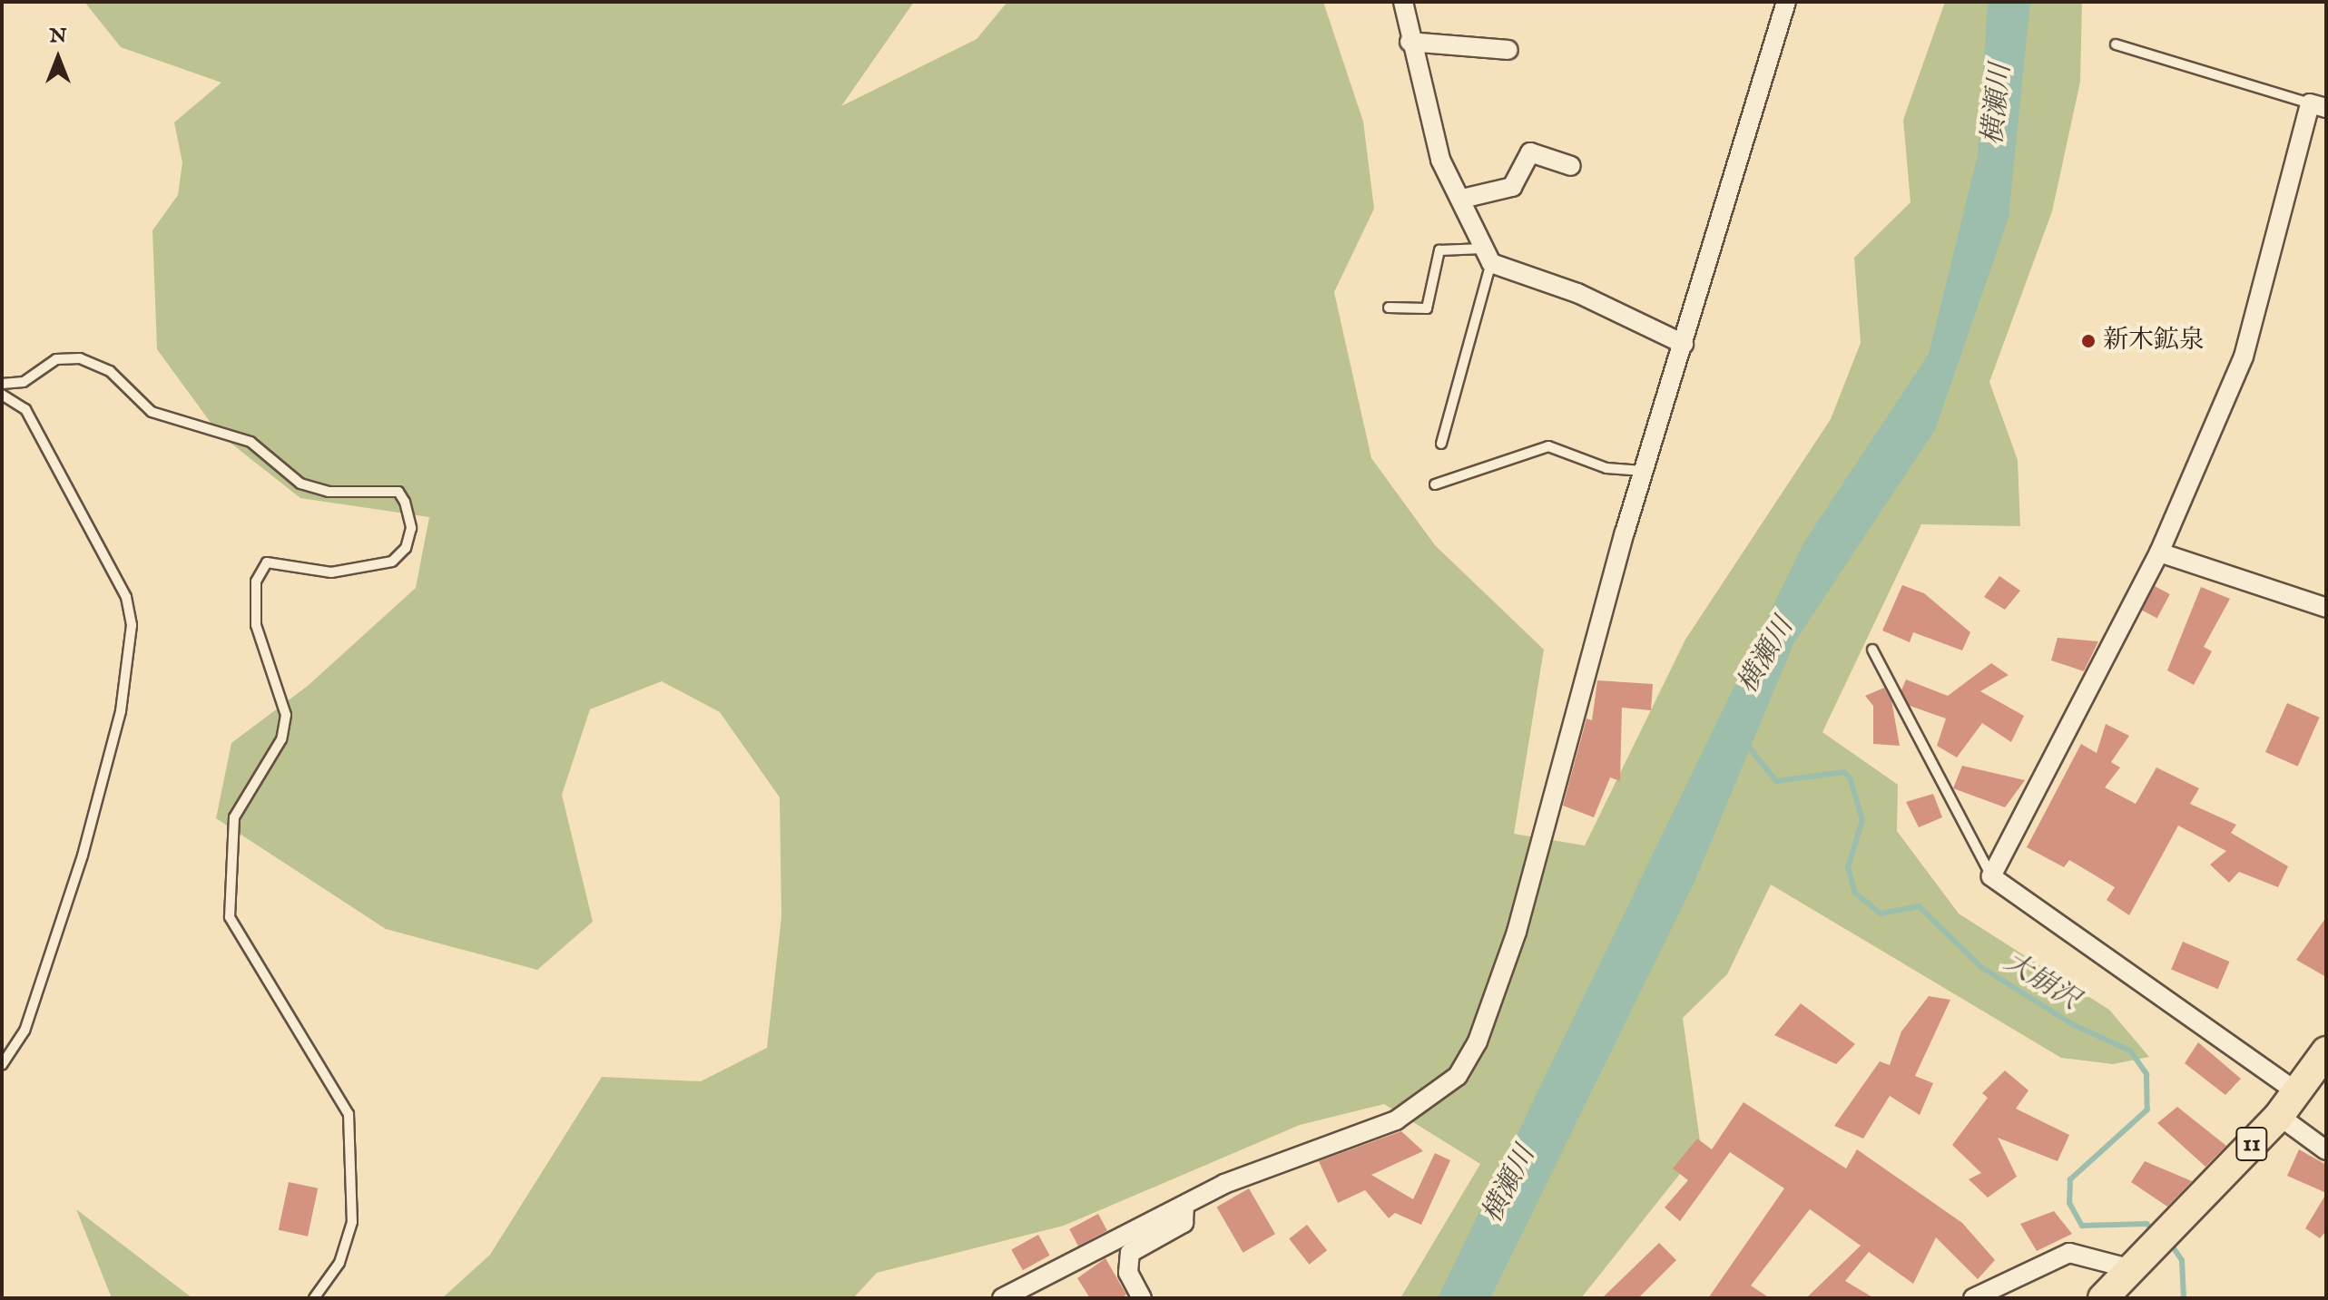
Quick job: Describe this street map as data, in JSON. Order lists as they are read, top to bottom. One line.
{"streets":{"main road":["11"]},"water":["横瀬川","大崩沢"],"places":["新木鉱泉"],"north":"top"}
